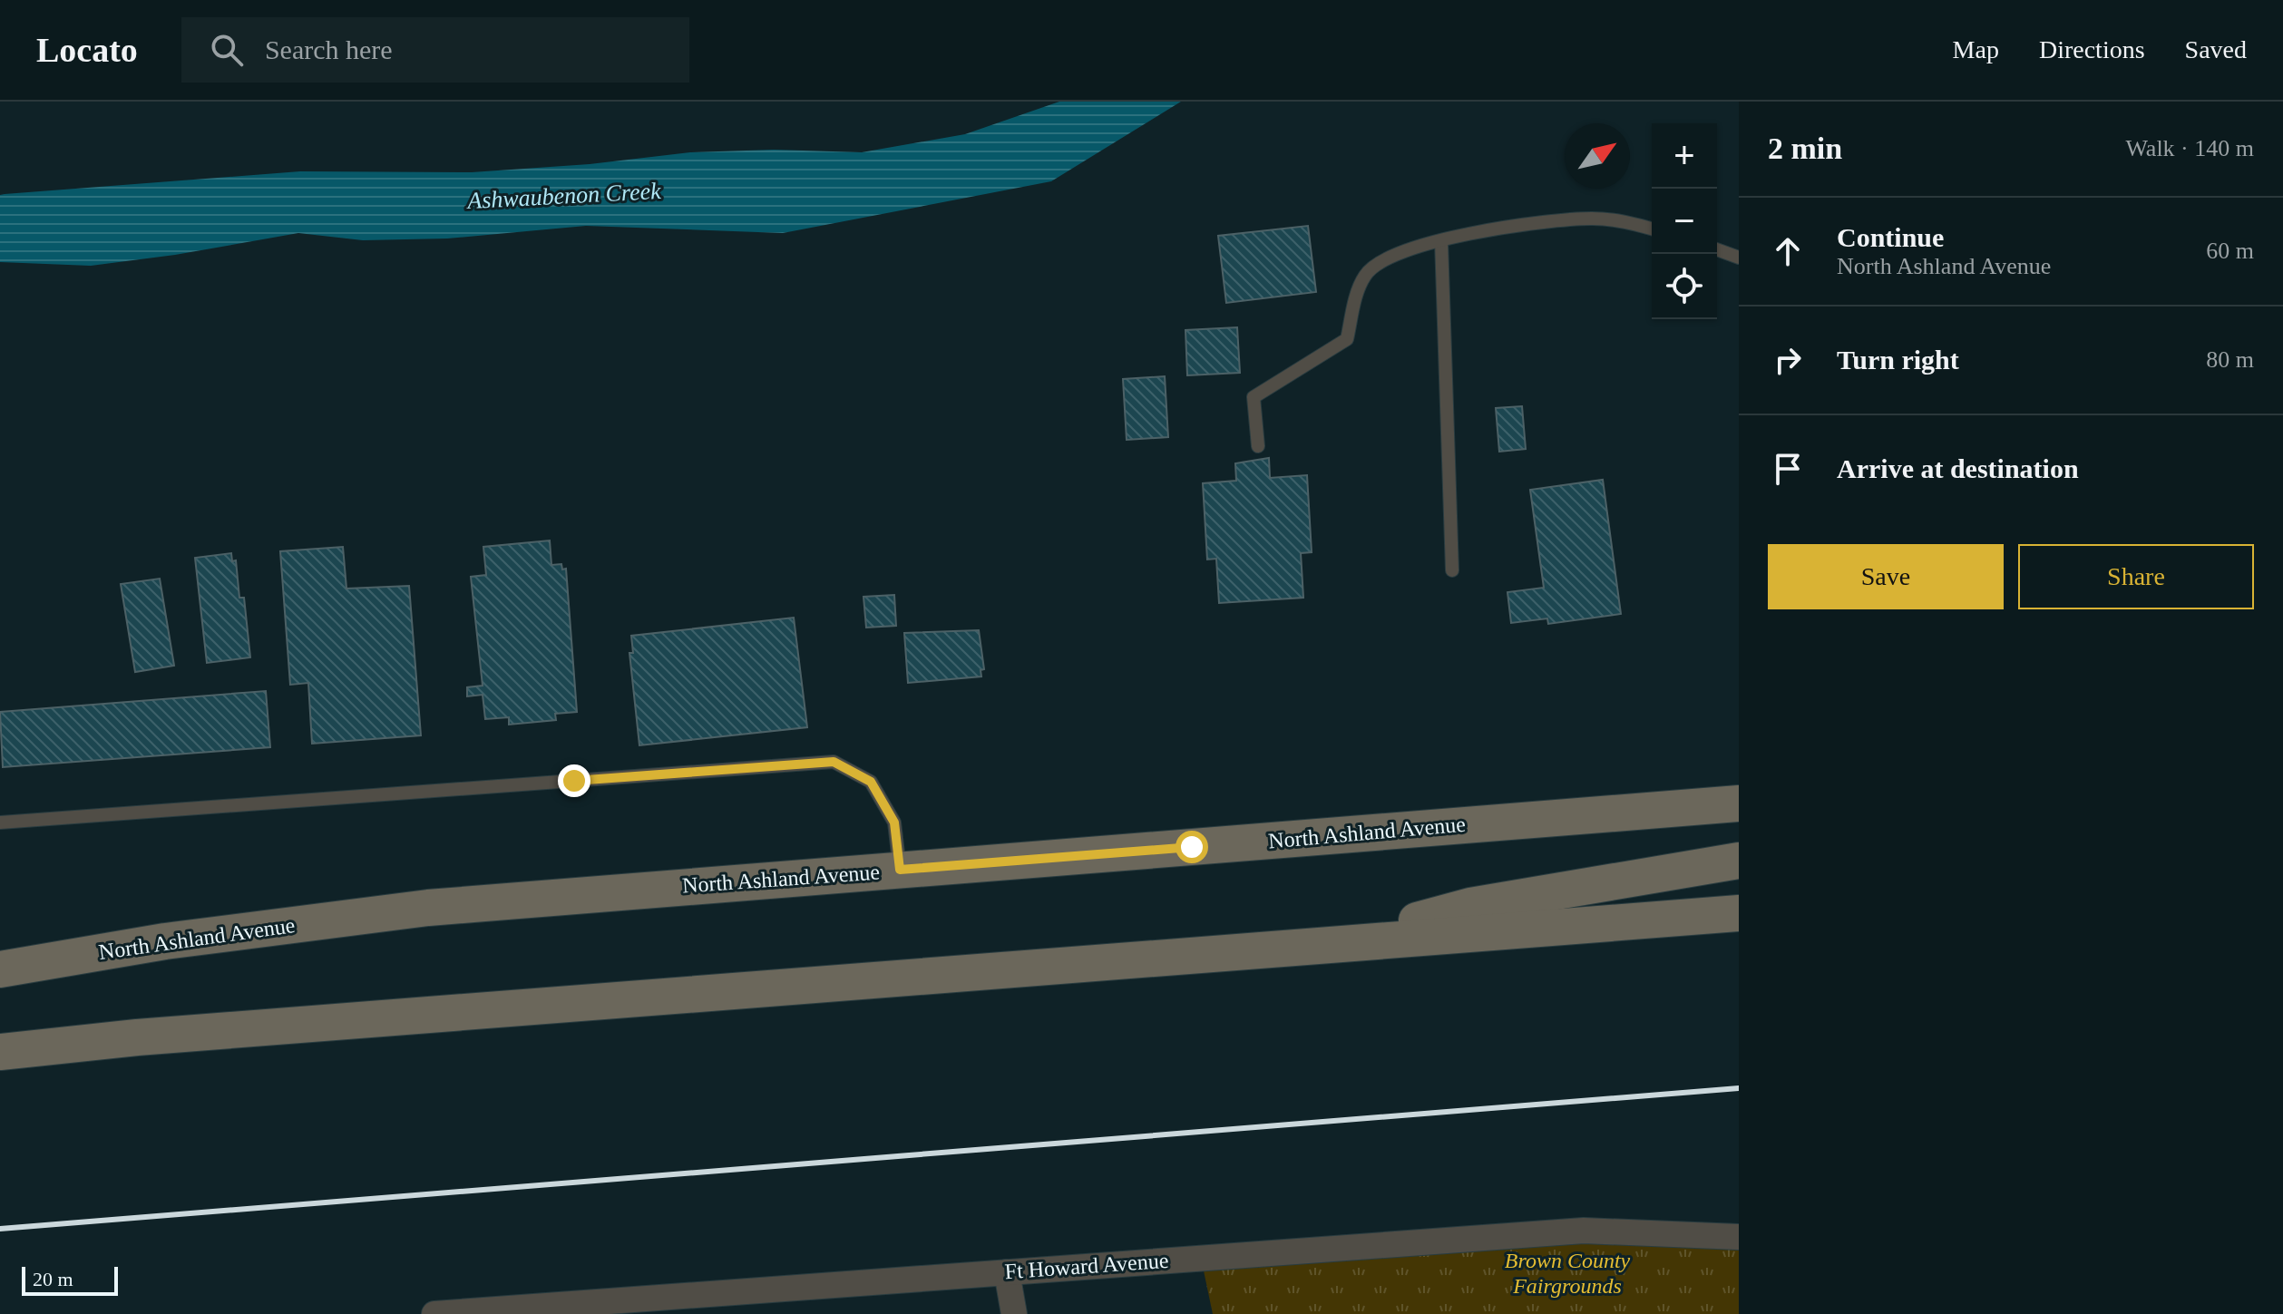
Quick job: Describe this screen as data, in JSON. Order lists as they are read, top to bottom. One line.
{"streets":{"main road":["North Ashland Avenue"],"street":["Ft Howard Avenue"]},"water":["Ashwaubenon Creek"],"parks":["Brown County Fairgrounds"],"scale_bar":"20 m","north":"top right","page":{"header":"Locato","search":"Search here","nav":["Map","Directions","Saved"],"heading":["2 min","Walk · 140 m"],"map_buttons":["+","−"],"list":[["Continue","North Ashland Avenue","60 m"],["Turn right","80 m"],"Arrive at destination"],"buttons":["Save","Share"],"scale":"20 m"}}
